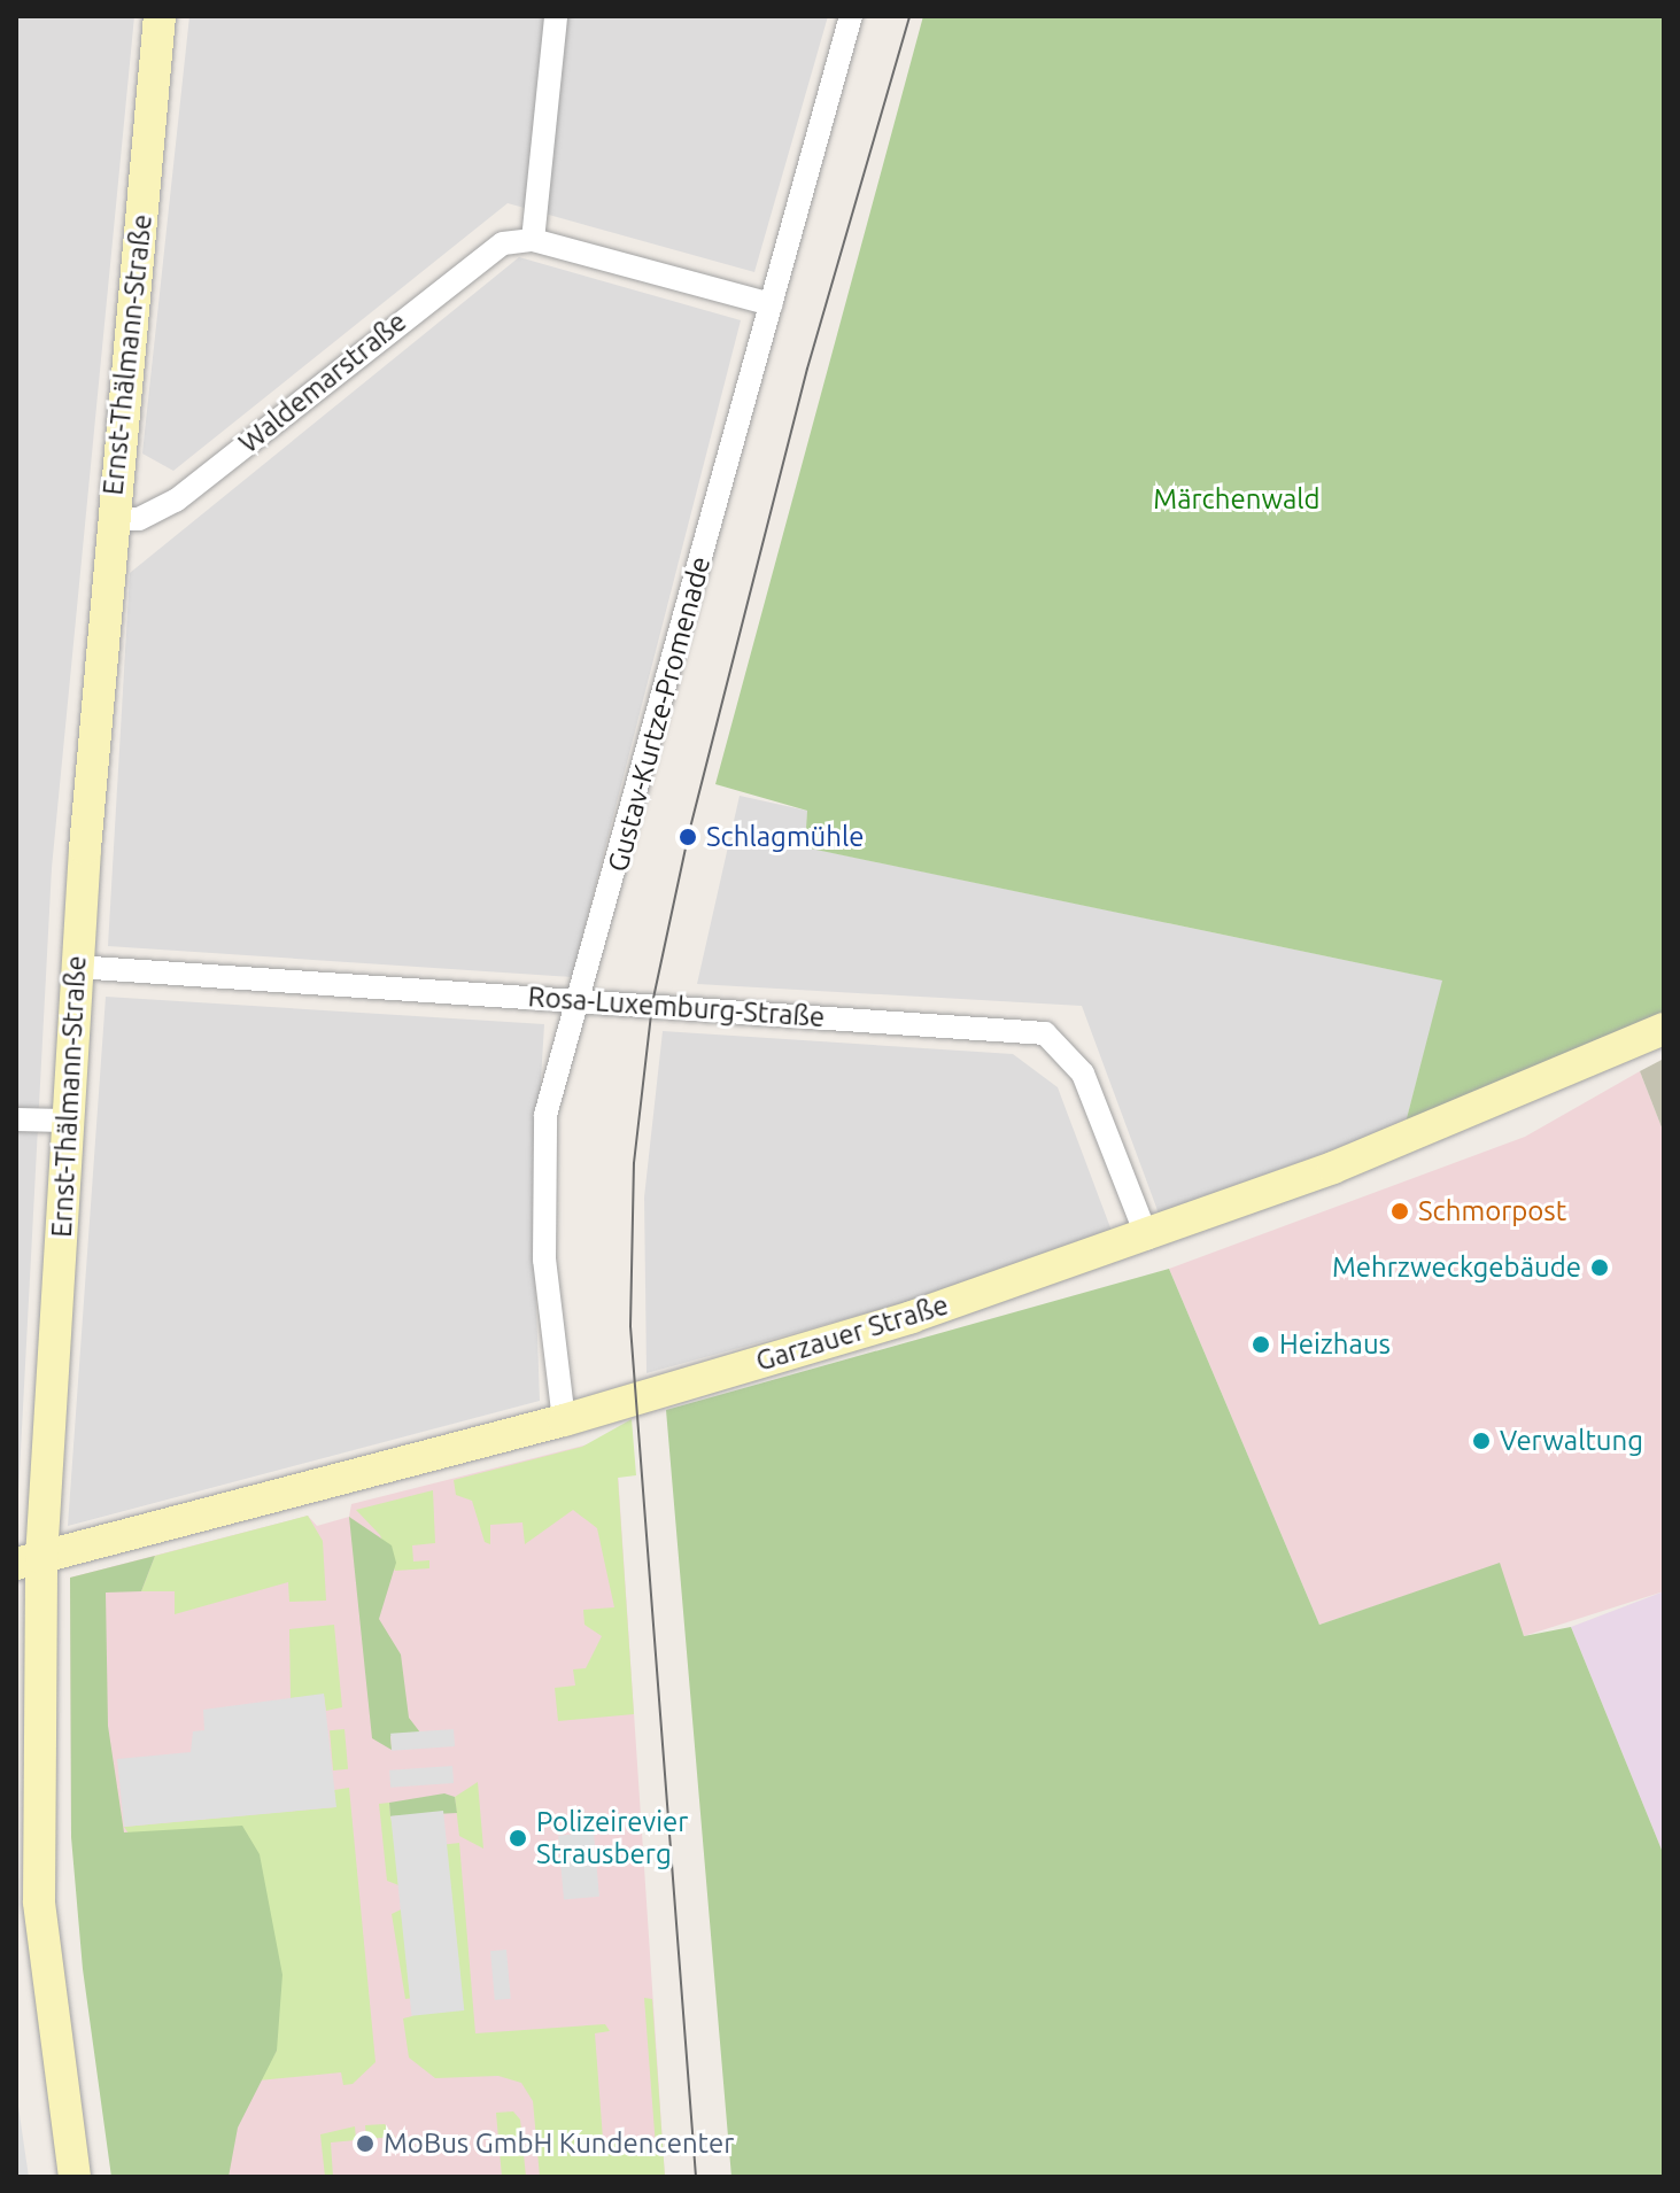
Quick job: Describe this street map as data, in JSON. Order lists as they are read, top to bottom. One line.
{"streets":{"main road":["Ernst-Thälmann-Straße","Garzauer Straße"],"street":["Waldemarstraße","Gustav-Kurtze-Promenade","Rosa-Luxemburg-Straße"]},"crossings":[["Ernst-Thälmann-Straße","Waldemarstraße"],["Ernst-Thälmann-Straße","Rosa-Luxemburg-Straße"],["Ernst-Thälmann-Straße","Garzauer Straße"],["Waldemarstraße","Gustav-Kurtze-Promenade"],["Gustav-Kurtze-Promenade","Rosa-Luxemburg-Straße"],["Gustav-Kurtze-Promenade","Garzauer Straße"],["Rosa-Luxemburg-Straße","Garzauer Straße"]],"parks":["Märchenwald"],"places":["Schlagmühle","Schmorpost","Mehrzweckgebäude","Heizhaus","Verwaltung","Polizeirevier Strausberg","MoBus GmbH Kundencenter"]}
